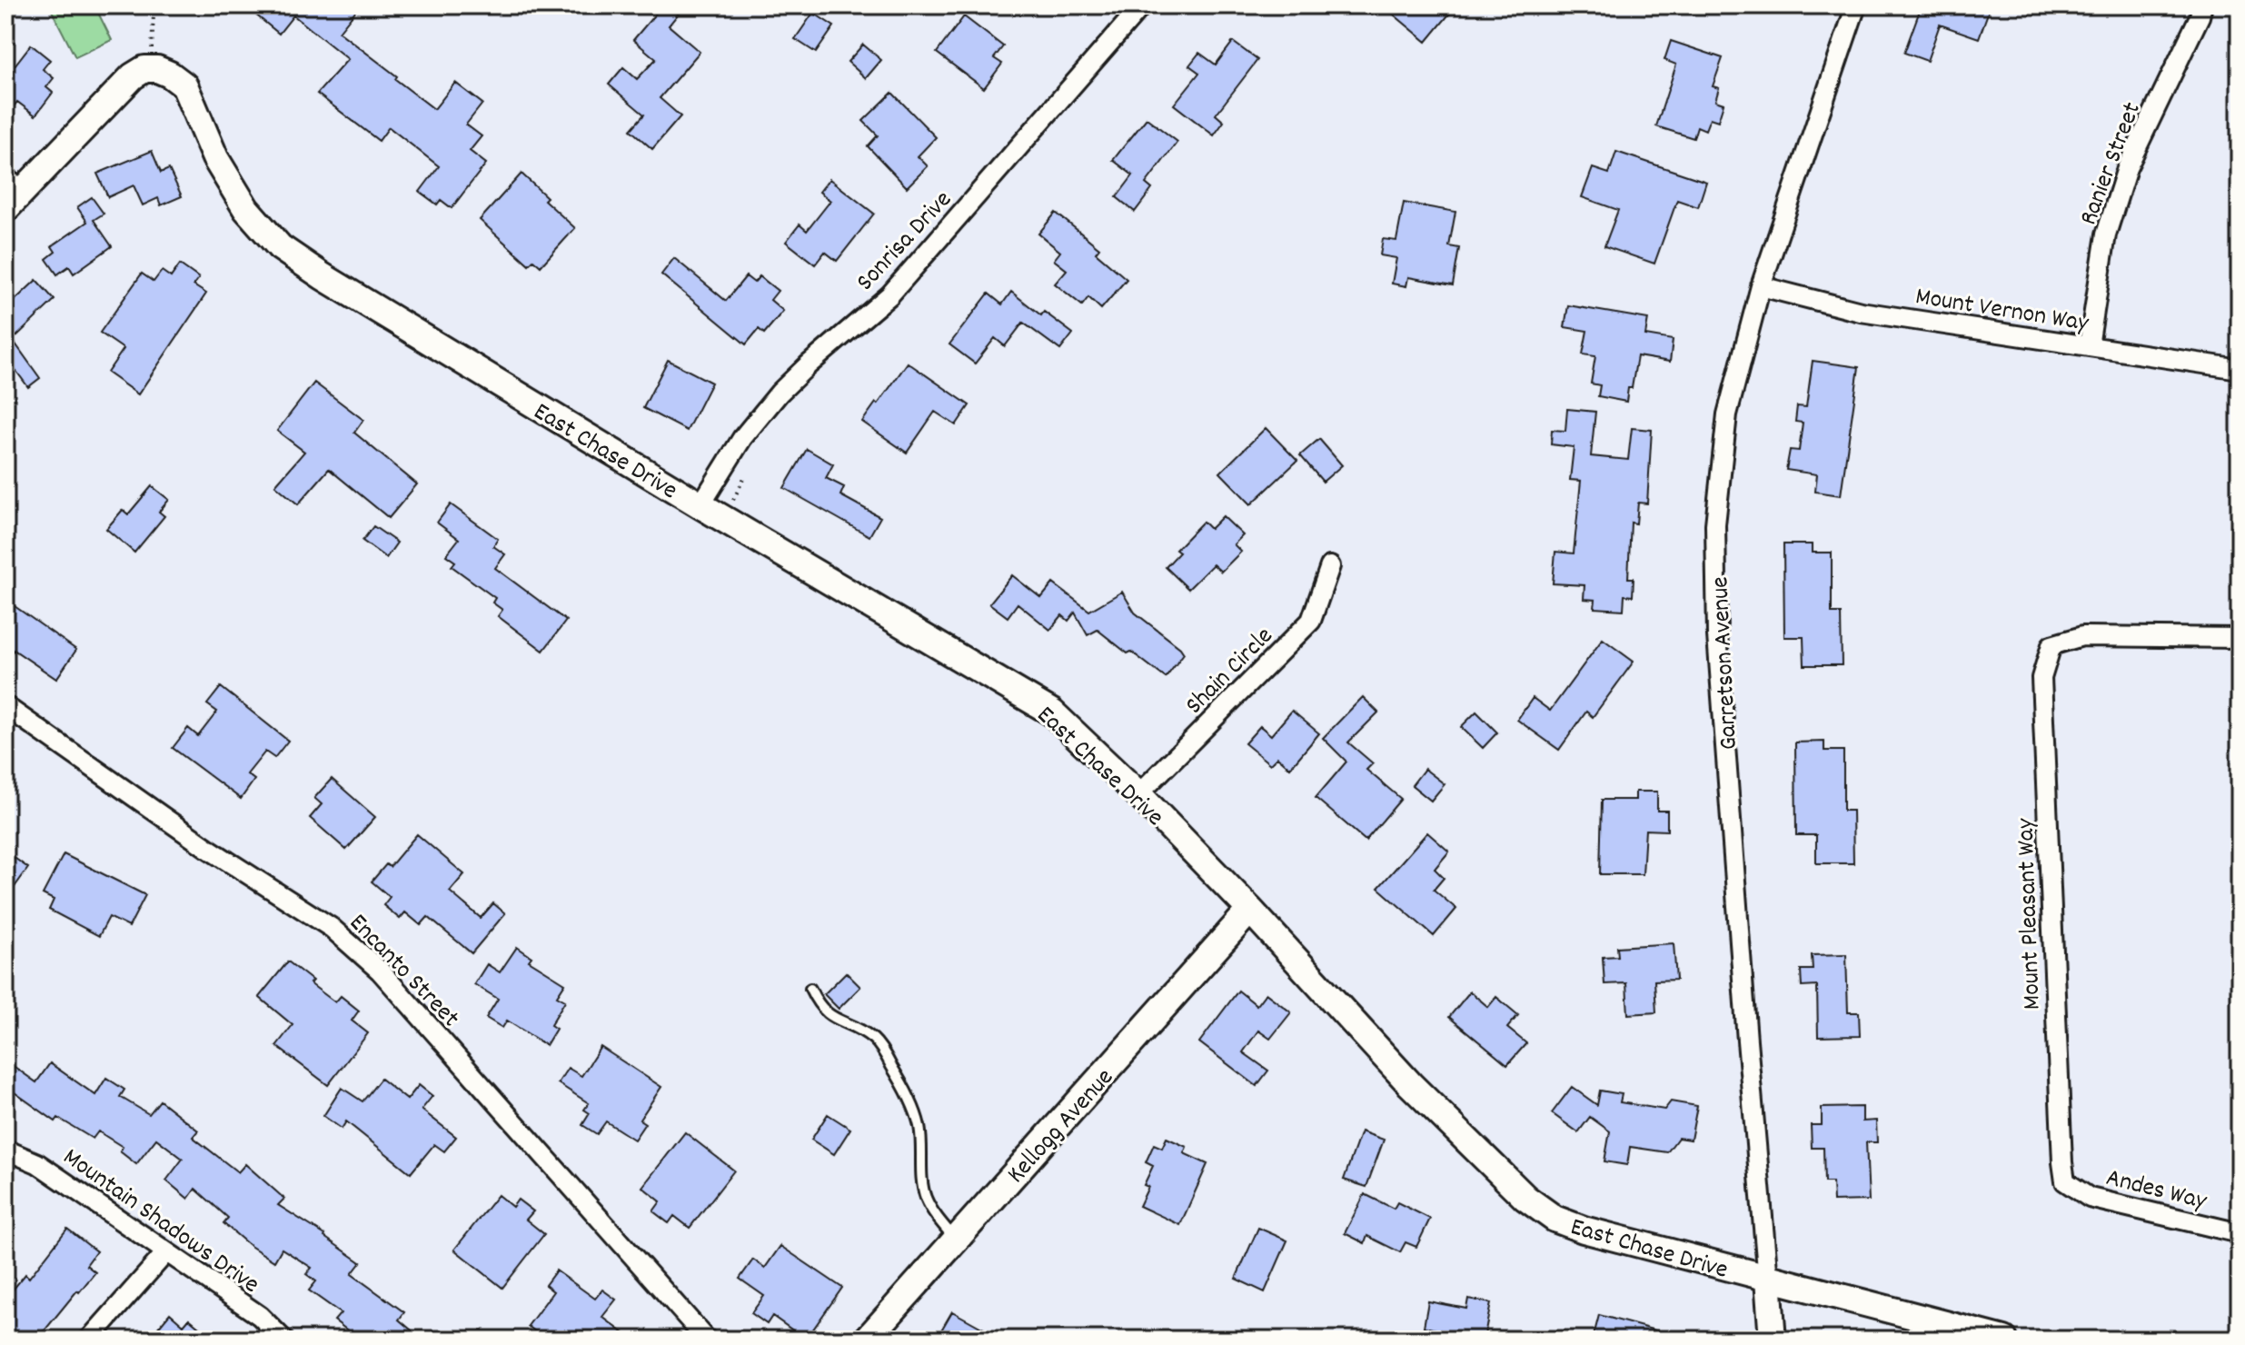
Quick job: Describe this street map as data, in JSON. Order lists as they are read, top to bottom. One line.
{"streets":{"street":["Ranier Street","Sonrisa Drive","Mount Vernon Way","East Chase Drive","Garretson Avenue","Shain Circle","Mount Pleasant Way","Encanto Street","Kellogg Avenue","Andes Way","Mountain Shadows Drive"]},"crossings":[["Ranier Street","Mount Vernon Way"],["Sonrisa Drive","East Chase Drive"],["Mount Vernon Way","Garretson Avenue"],["East Chase Drive","Garretson Avenue"],["East Chase Drive","Shain Circle"],["East Chase Drive","Kellogg Avenue"],["Mount Pleasant Way","Andes Way"]]}
